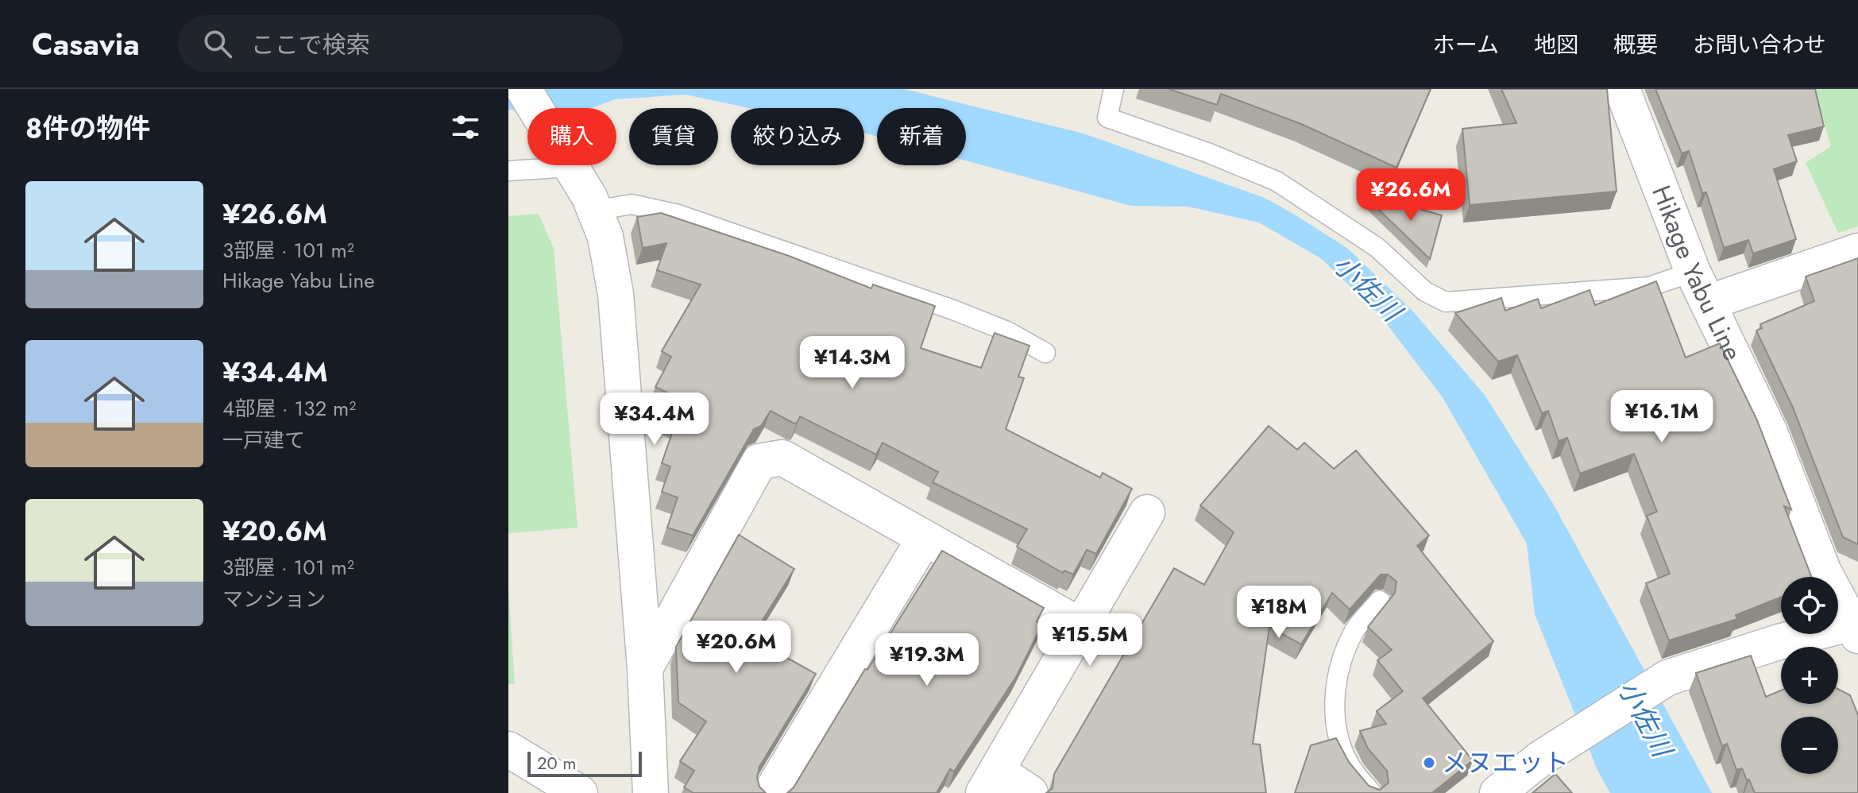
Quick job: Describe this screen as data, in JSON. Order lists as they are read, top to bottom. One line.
{"streets":{"street":["Hikage Yabu Line"]},"water":["小佐川"],"places":["メヌエット"],"scale_bar":"20 m","page":{"header":"Casavia","search":"ここで検索","nav":["ホーム","地図","概要","お問い合わせ"],"heading":"8件の物件","chip":["購入","賃貸","絞り込み","新着"],"list":[{"name":"¥26.6M","note":"3部屋 · 101 m² · Hikage Yabu Line"},{"name":"¥34.4M","note":"4部屋 · 132 m² · 一戸建て"},{"name":"¥20.6M","note":"3部屋 · 101 m² · マンション"}],"price":["¥26.6M","¥14.3M","¥16.1M","¥34.4M","¥18M","¥15.5M","¥20.6M","¥19.3M"],"map_buttons":["+","−"],"scale":"20 m"}}
